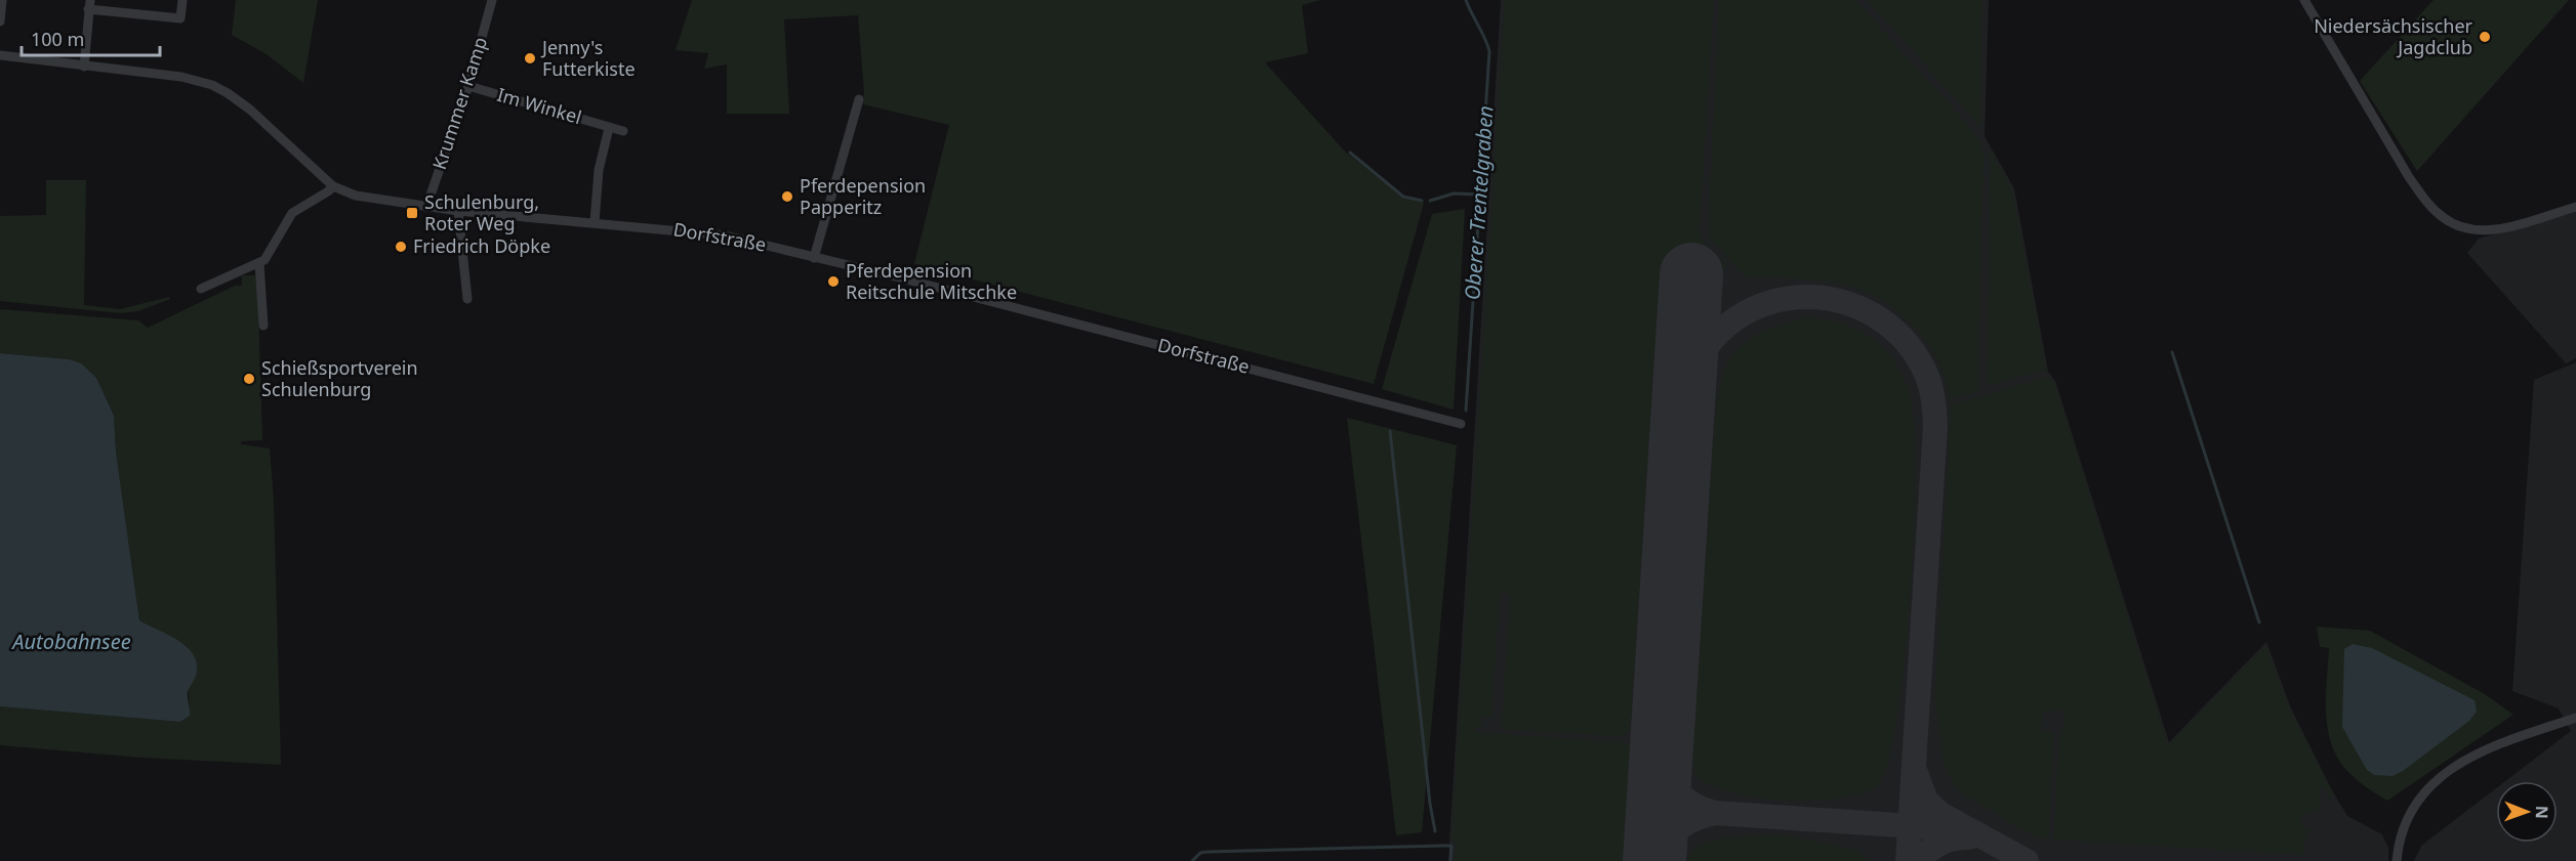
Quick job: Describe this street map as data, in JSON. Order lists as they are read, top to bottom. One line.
{"streets":{"street":["Krummer Kamp","Im Winkel","Dorfstraße"]},"crossings":[["Krummer Kamp","Im Winkel"],["Krummer Kamp","Dorfstraße"]],"water":["Oberer Trentelgraben","Autobahnsee"],"places":{"other":["Niedersächsischer Jagdclub","Jenny's Futterkiste","Pferdepension Papperitz","Friedrich Döpke","Pferdepension Reitschule Mitschke","Schießsportverein Schulenburg"],"transit":["Schulenburg, Roter Weg"]},"scale_bar":"100 m","north":"right"}
